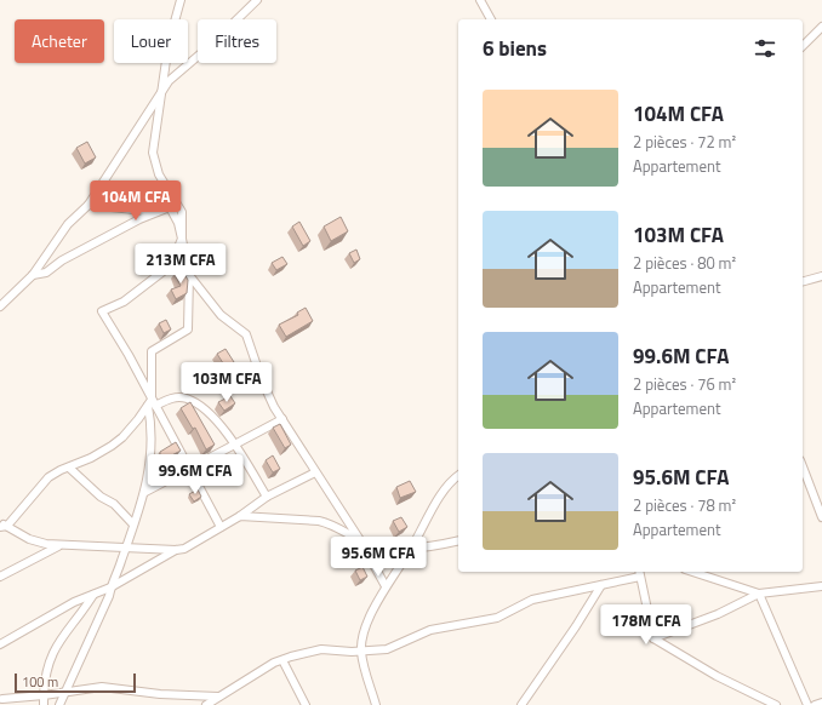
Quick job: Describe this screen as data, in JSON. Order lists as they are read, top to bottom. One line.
{"scale_bar":"100 m","page":{"chip":["Acheter","Louer","Filtres"],"heading":"6 biens","list":[{"name":"104M CFA","note":"2 pièces · 72 m² · Appartement"},{"name":"103M CFA","note":"2 pièces · 80 m² · Appartement"},{"name":"99.6M CFA","note":"2 pièces · 76 m² · Appartement"},{"name":"95.6M CFA","note":"2 pièces · 78 m² · Appartement"}],"price":["104M CFA","213M CFA","103M CFA","99.6M CFA","95.6M CFA","178M CFA"],"scale":"100 m"}}
